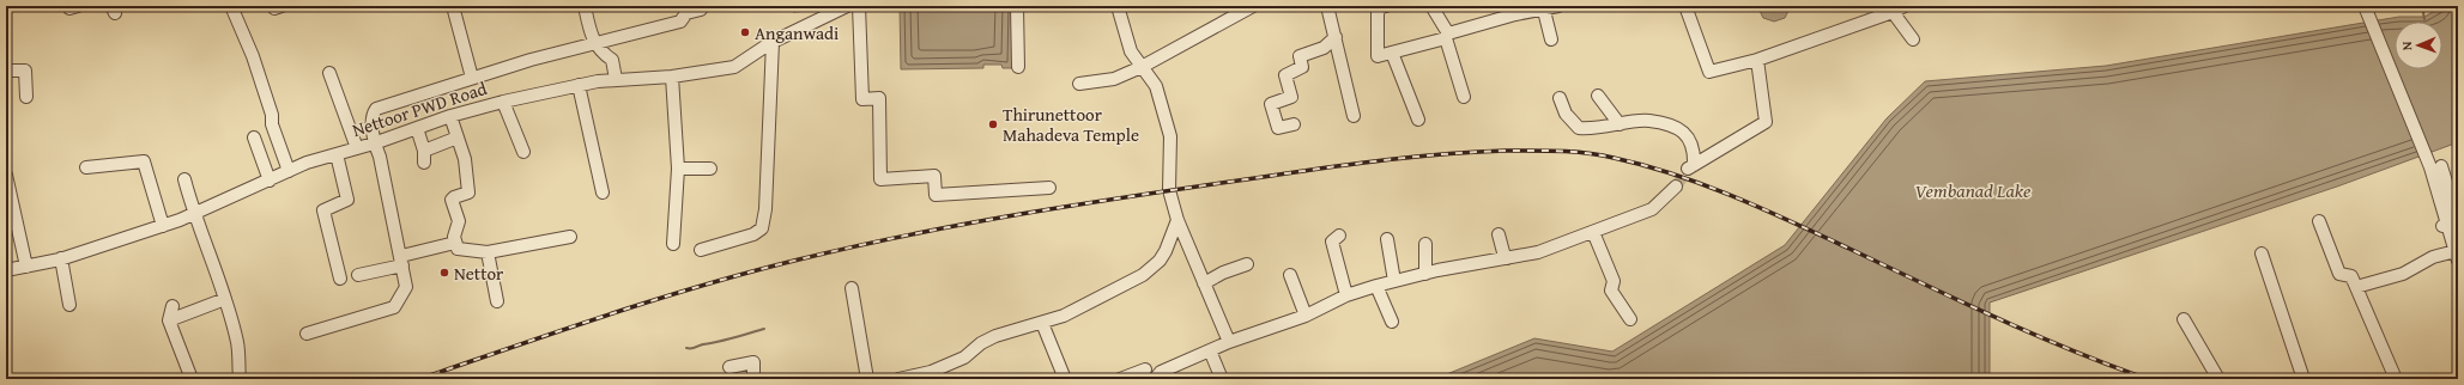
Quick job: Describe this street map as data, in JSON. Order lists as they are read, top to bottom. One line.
{"streets":{"street":["Nettoor PWD Road"]},"water":["Vembanad Lake"],"places":["Anganwadi","Thirunettoor Mahadeva Temple","Nettor"],"north":"left"}
